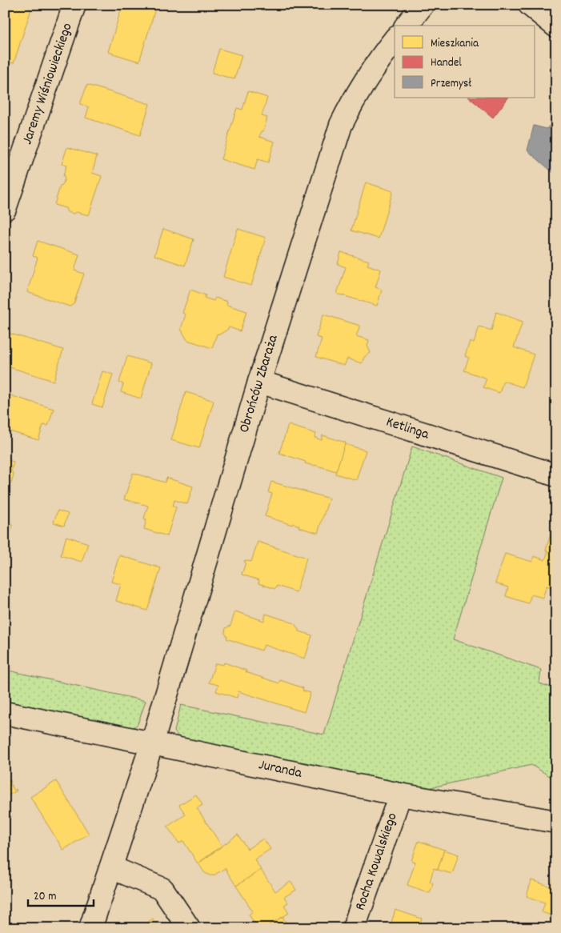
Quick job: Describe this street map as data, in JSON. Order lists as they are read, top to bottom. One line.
{"streets":{"street":["Jaremy Wiśniowieckiego","Obrońców Zbaraża","Ketlinga","Juranda","Rocha Kowalskiego"]},"crossings":[["Obrońców Zbaraża","Ketlinga"],["Obrońców Zbaraża","Juranda"],["Juranda","Rocha Kowalskiego"]],"legend":["Mieszkania","Handel","Przemysł"],"scale_bar":"20 m"}
